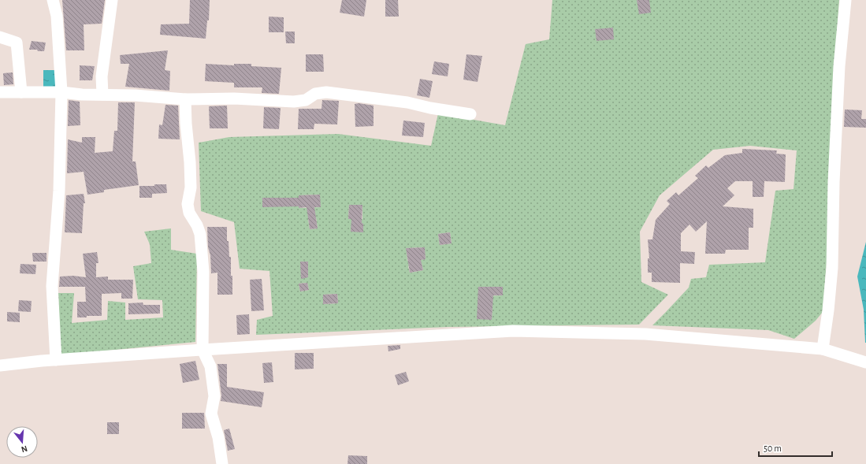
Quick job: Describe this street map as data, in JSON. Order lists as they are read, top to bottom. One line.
{"scale_bar":"50 m","north":"bottom"}
